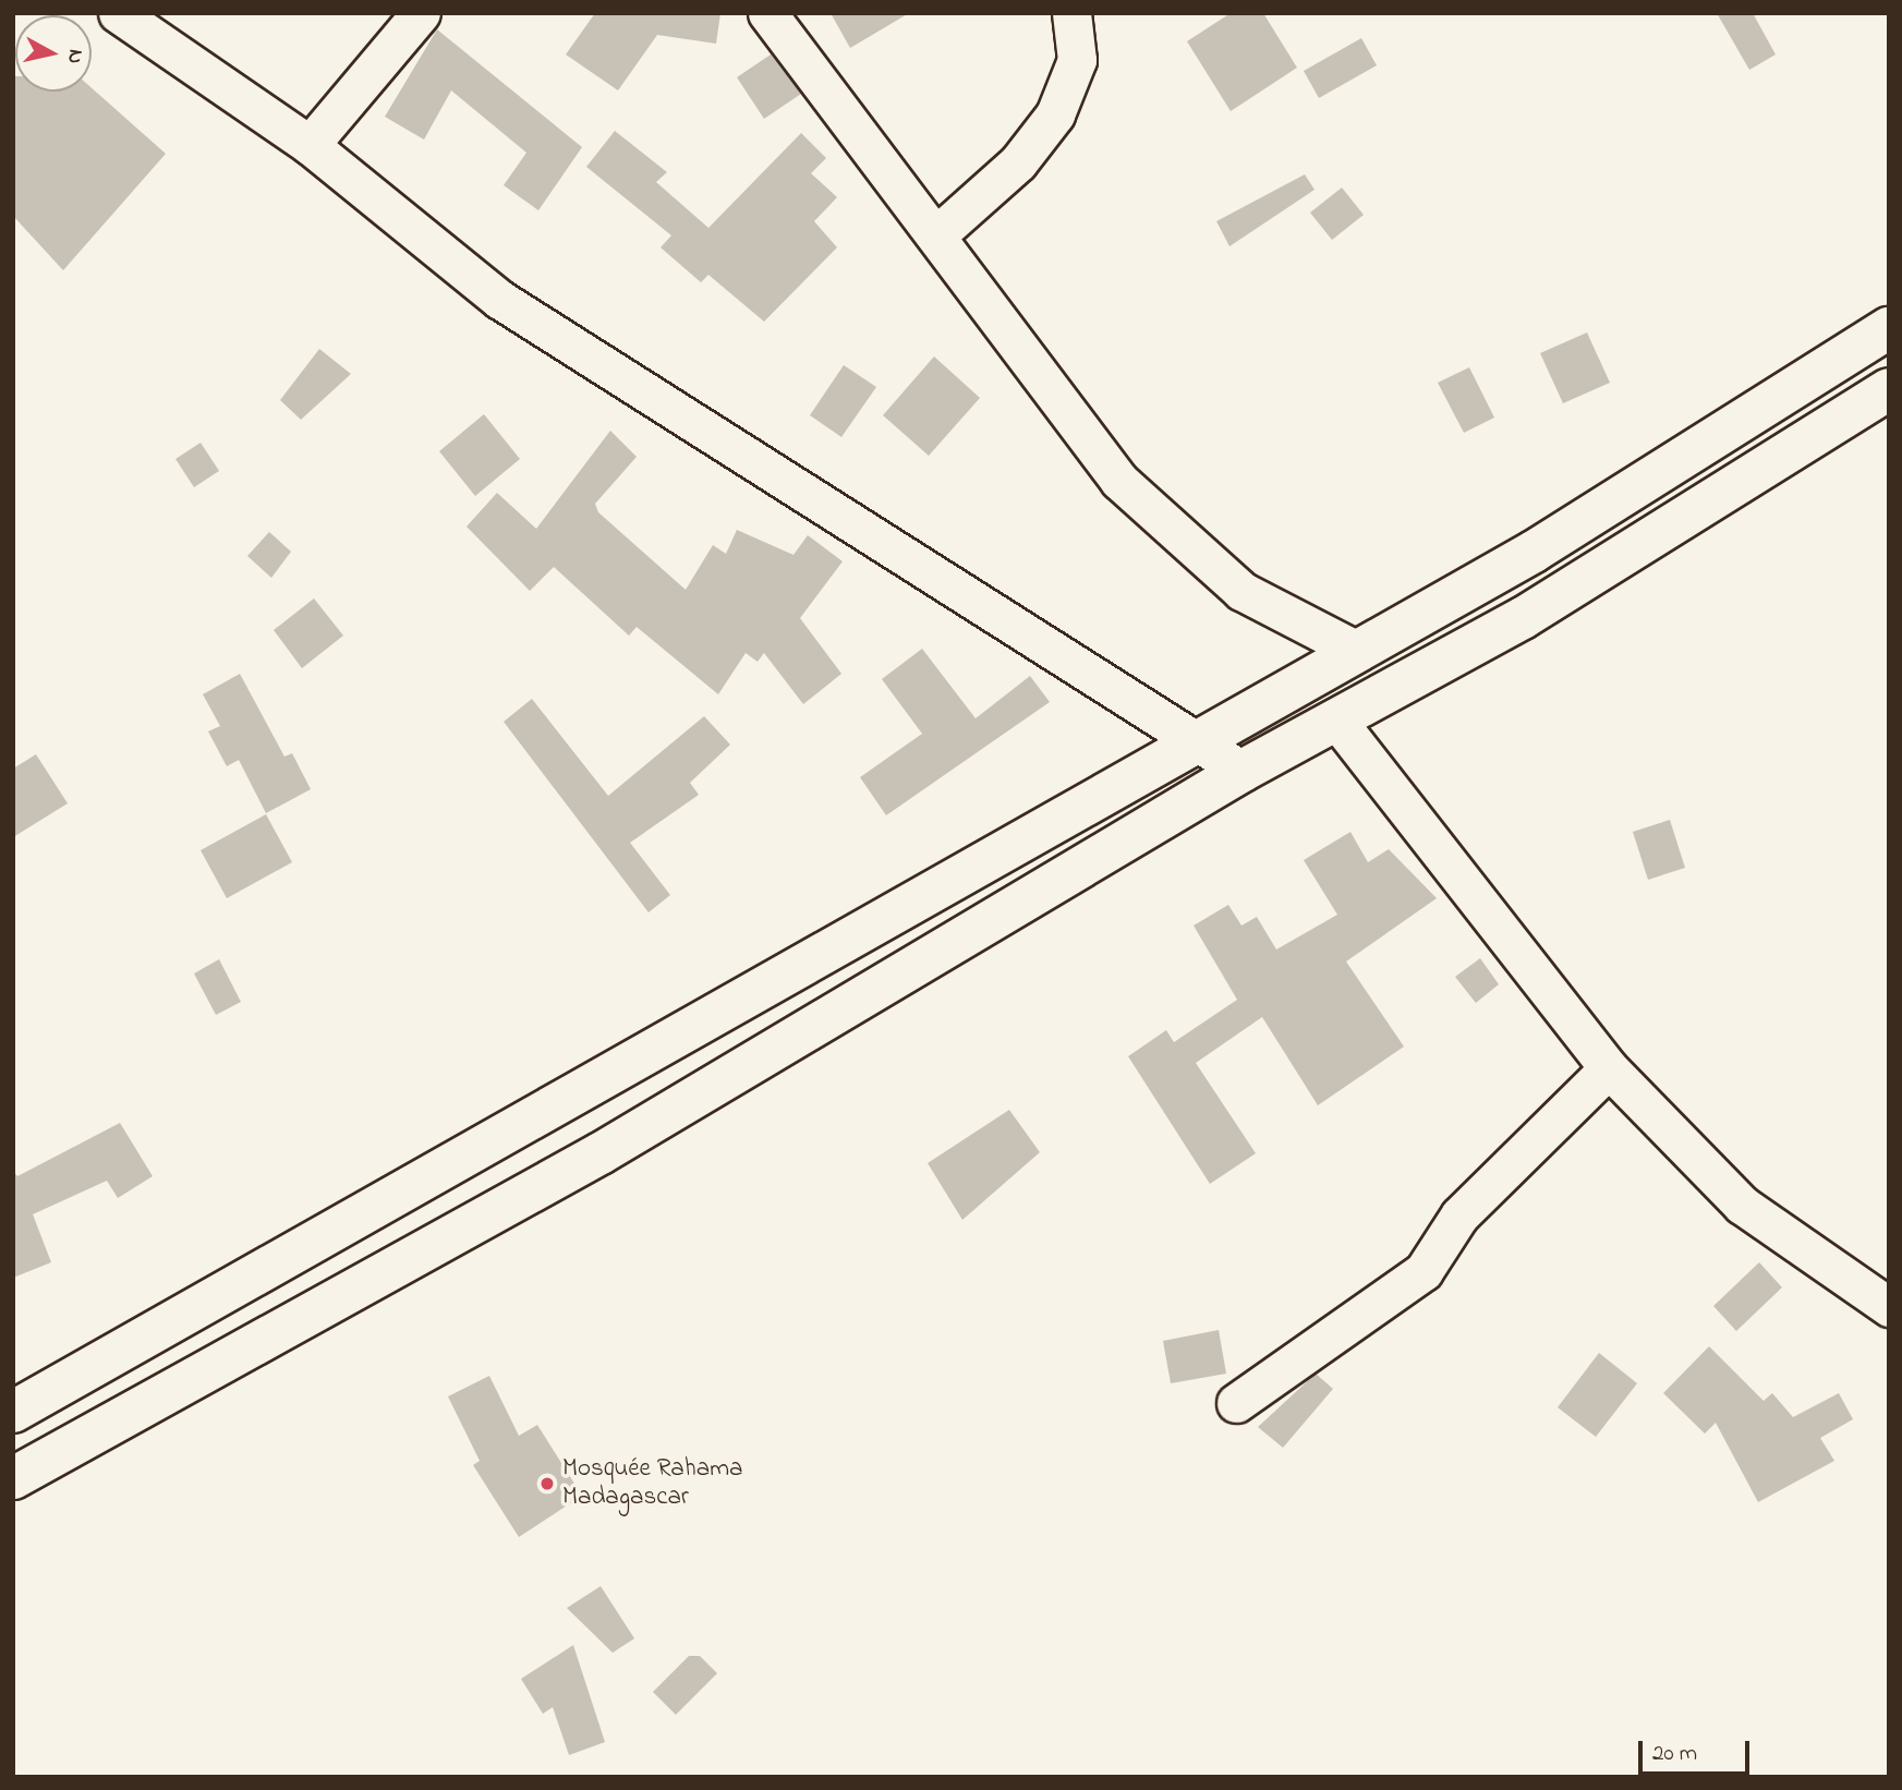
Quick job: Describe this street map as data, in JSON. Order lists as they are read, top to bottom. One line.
{"places":["Mosquée Rahama Madagascar"],"scale_bar":"20 m","north":"right"}
